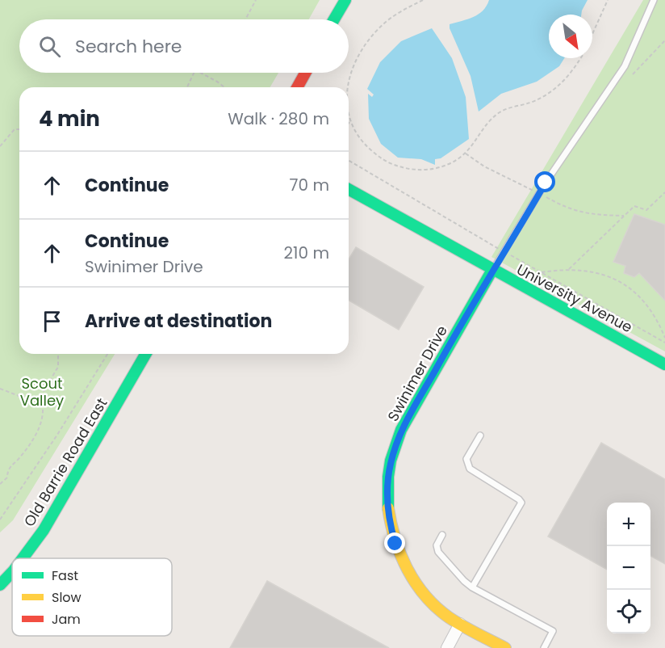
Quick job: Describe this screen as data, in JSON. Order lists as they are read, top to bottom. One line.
{"streets":{"street":["University Avenue","Swinimer Drive","Old Barrie Road East"]},"crossings":[["University Avenue","Swinimer Drive"]],"parks":["Scout Valley"],"legend":["Fast","Slow","Jam"],"north":"bottom right","page":{"search":"Search here","heading":["4 min","Walk · 280 m"],"list":[["Continue","70 m"],["Continue","Swinimer Drive","210 m"],"Arrive at destination"],"map_buttons":["+","−"]}}
